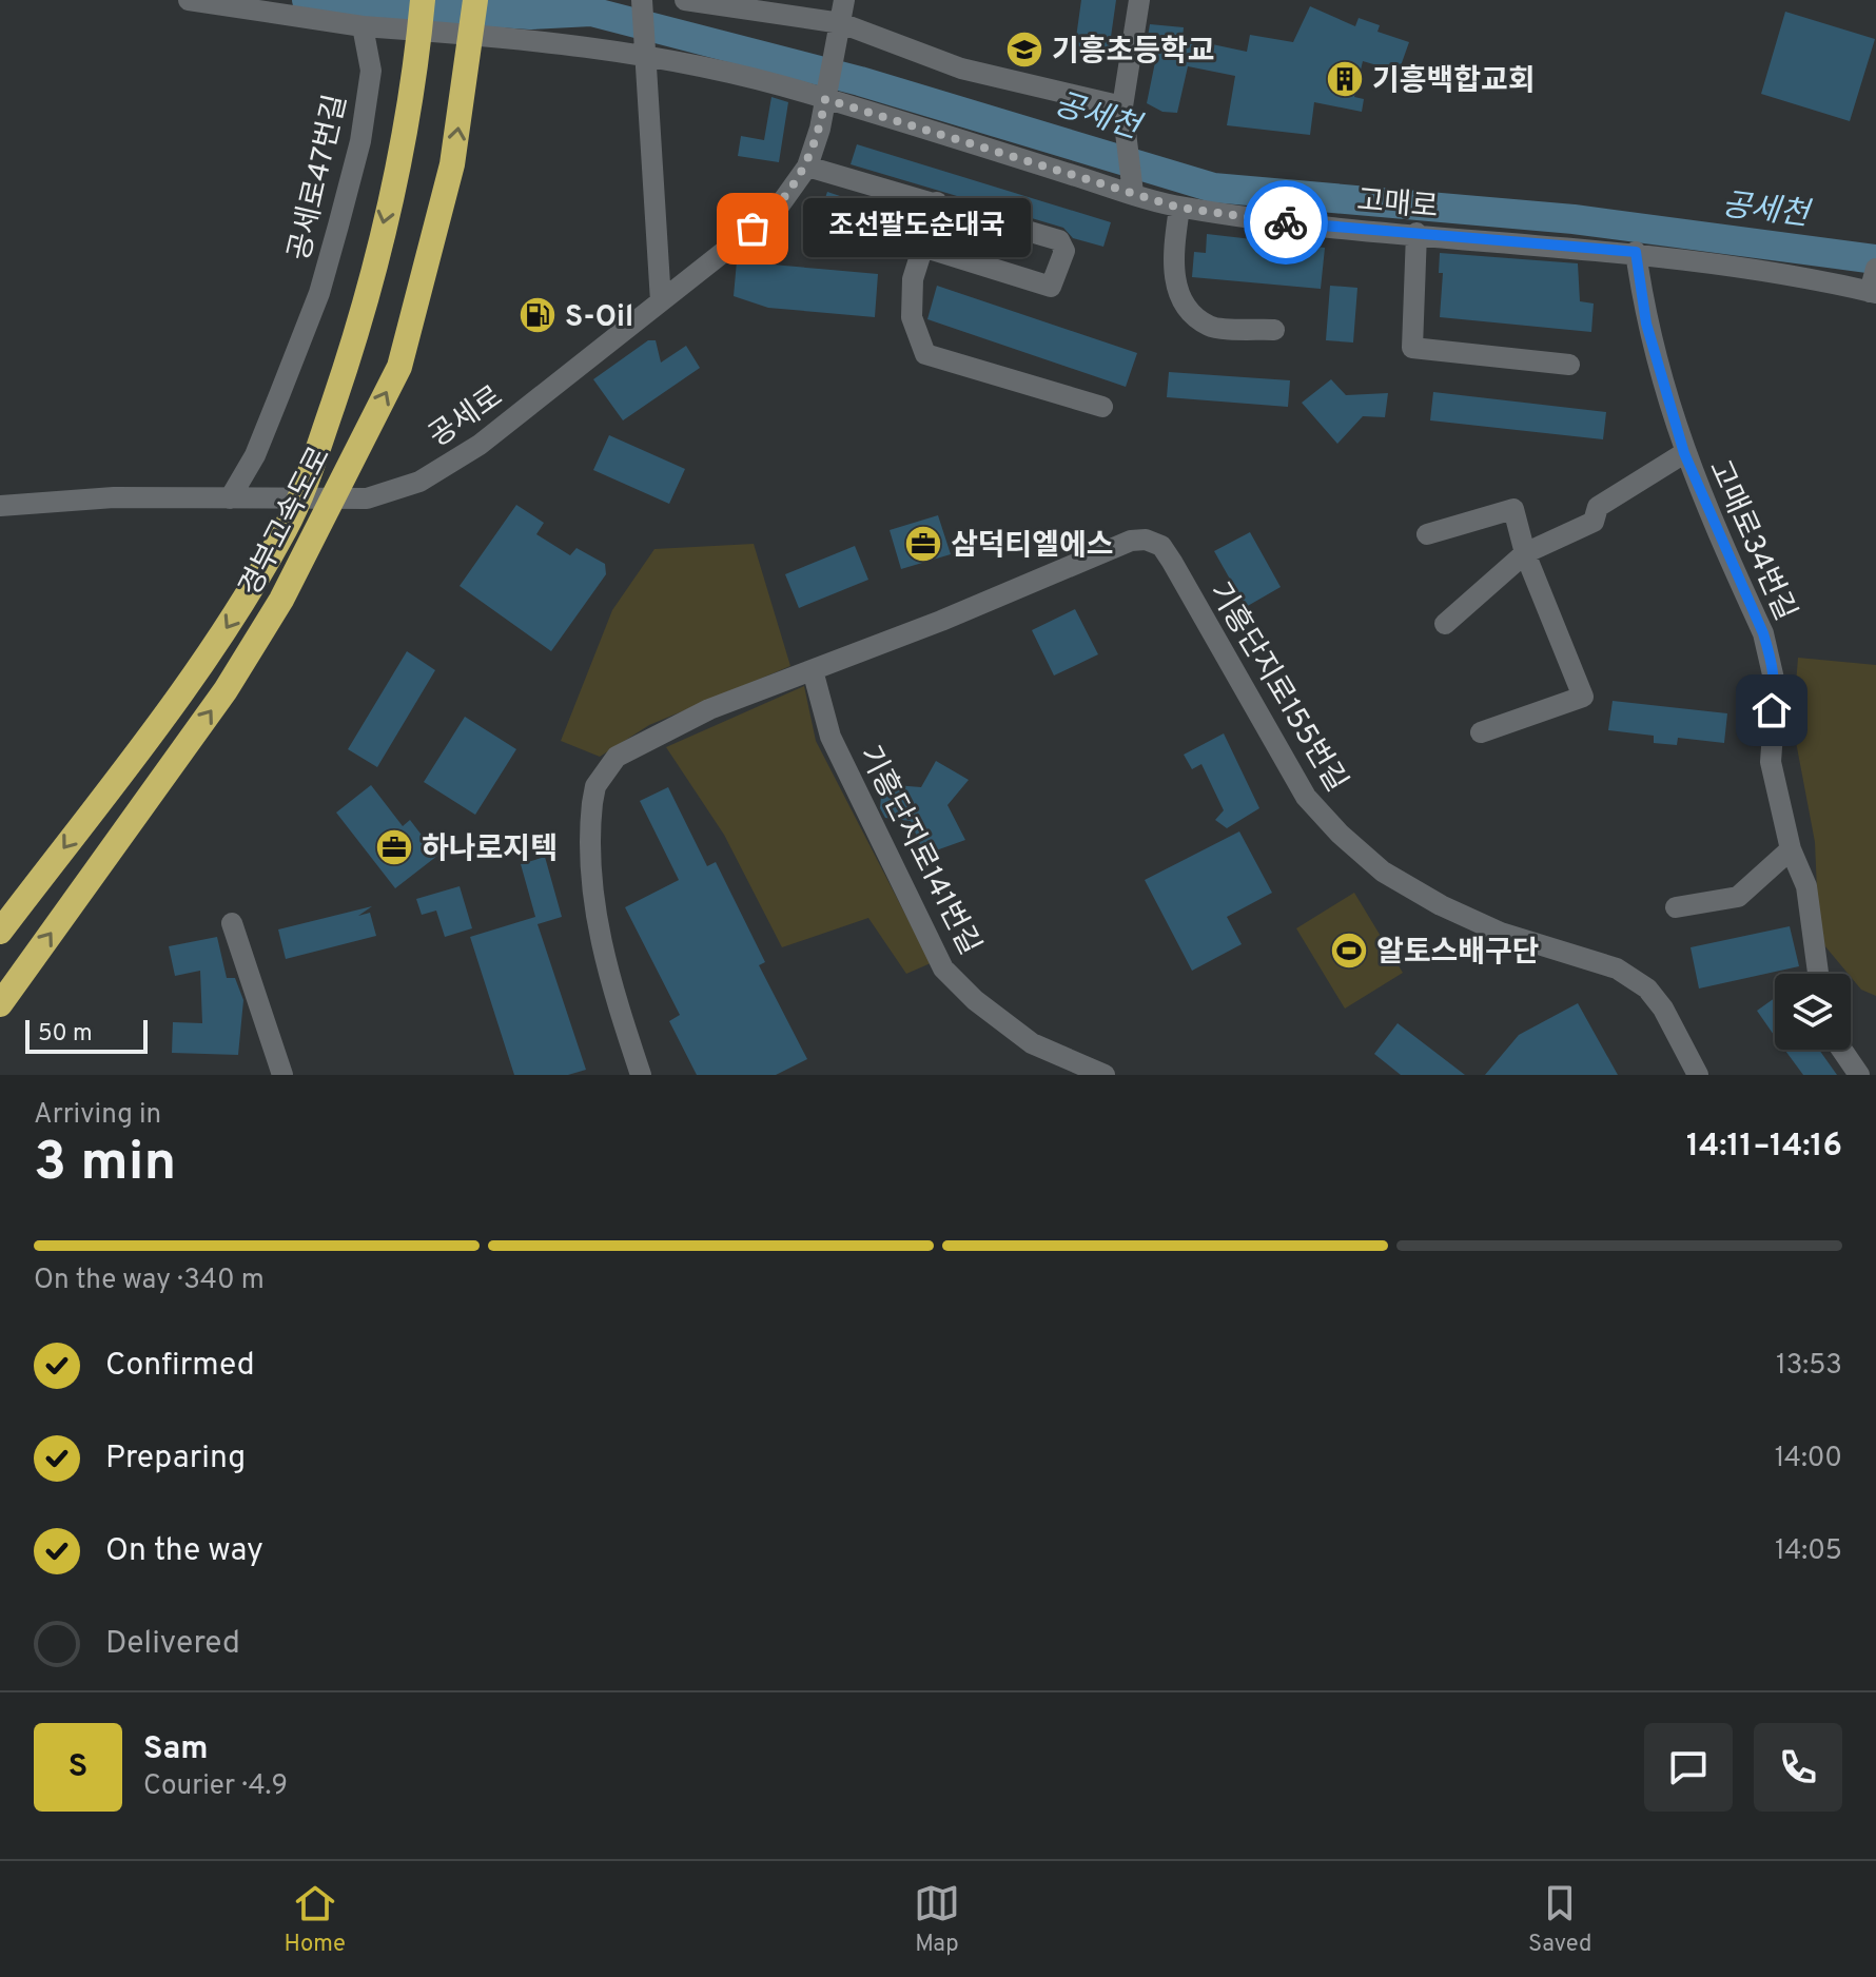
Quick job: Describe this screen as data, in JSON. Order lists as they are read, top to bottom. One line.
{"streets":{"highway":["경부고속도로"],"street":["공세로47번길","고매로","공세로","고매로34번길","기흥단지로155번길","기흥단지로141번길"]},"crossings":[["공세로47번길","고매로"],["공세로47번길","공세로"],["고매로","공세로"],["고매로","고매로34번길"],["기흥단지로155번길","기흥단지로141번길"]],"water":["공세천"],"places":{"school or university":["기흥초등학교"],"building":["기흥백합교회"],"other":["조선팔도순대국"],"fuel station":["S-Oil"],"office":["삼덕티엘에스","하나로지텍"],"sports":["알토스배구단"]},"scale_bar":"50 m","page":{"bubble":"조선팔도순대국","scale":"50 m","heading":["3 min","Arriving in","14:11–14:16"],"panel":["Sam","Courier · 4.9"],"bar":"On the way · 340 m","list":[["Confirmed","13:53"],["Preparing","14:00"],["On the way","14:05"],"Delivered"],"round":"S","tabs":["Home","Map","Saved"]}}
